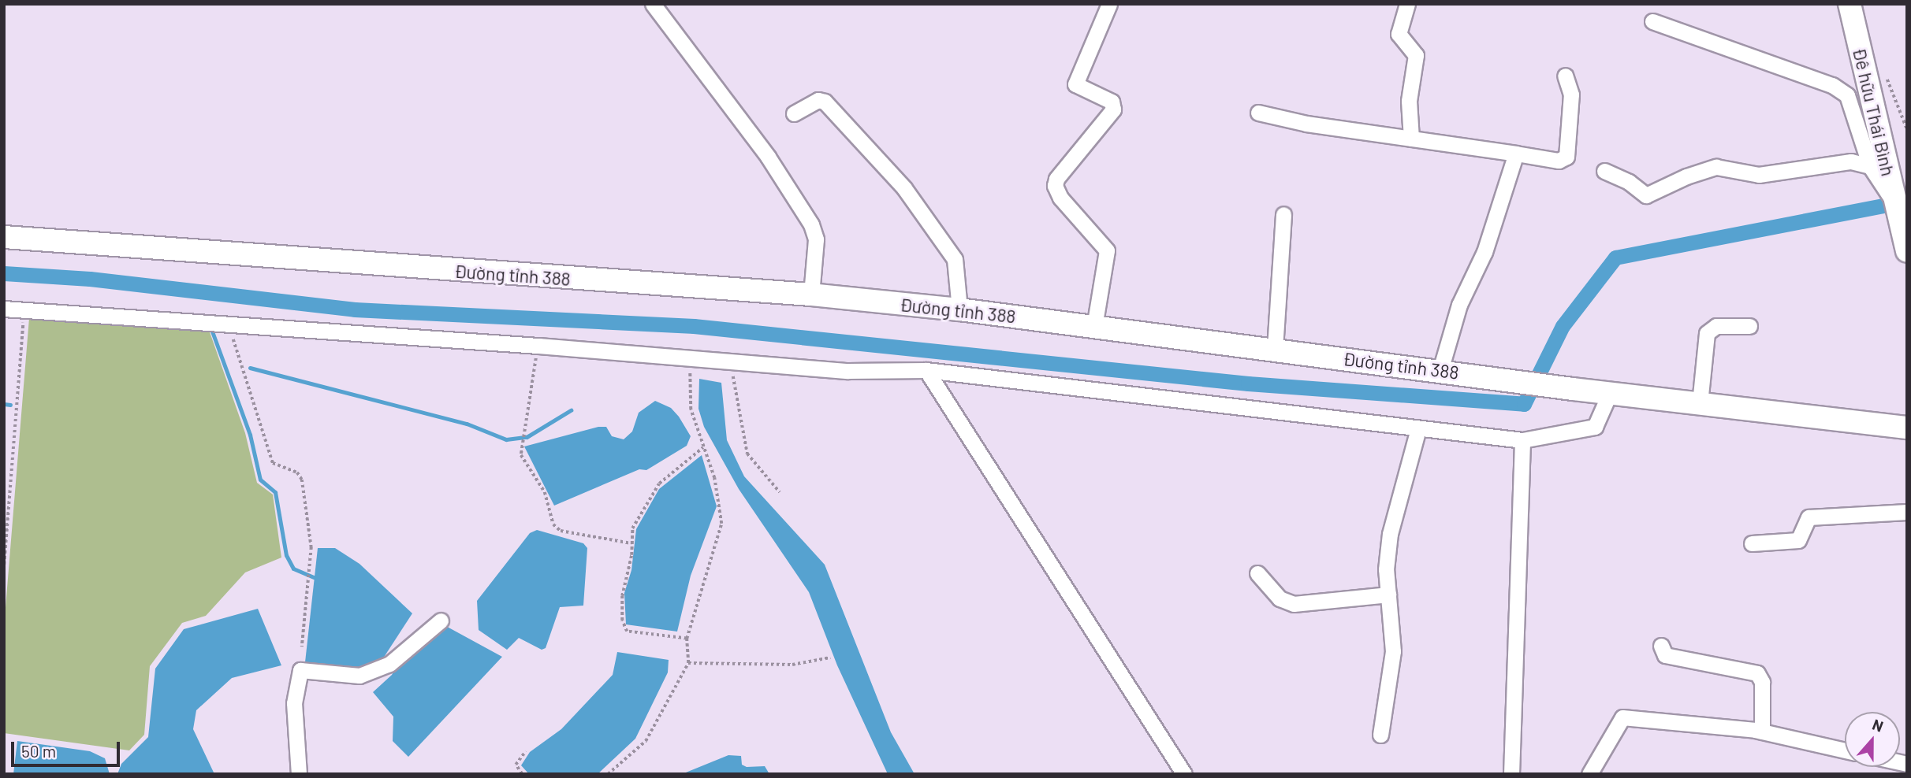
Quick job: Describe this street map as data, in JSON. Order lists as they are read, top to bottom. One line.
{"streets":{"main road":["Đê hữu Thái Bình","Đường tỉnh 388"]},"scale_bar":"50 m","north":"top"}
